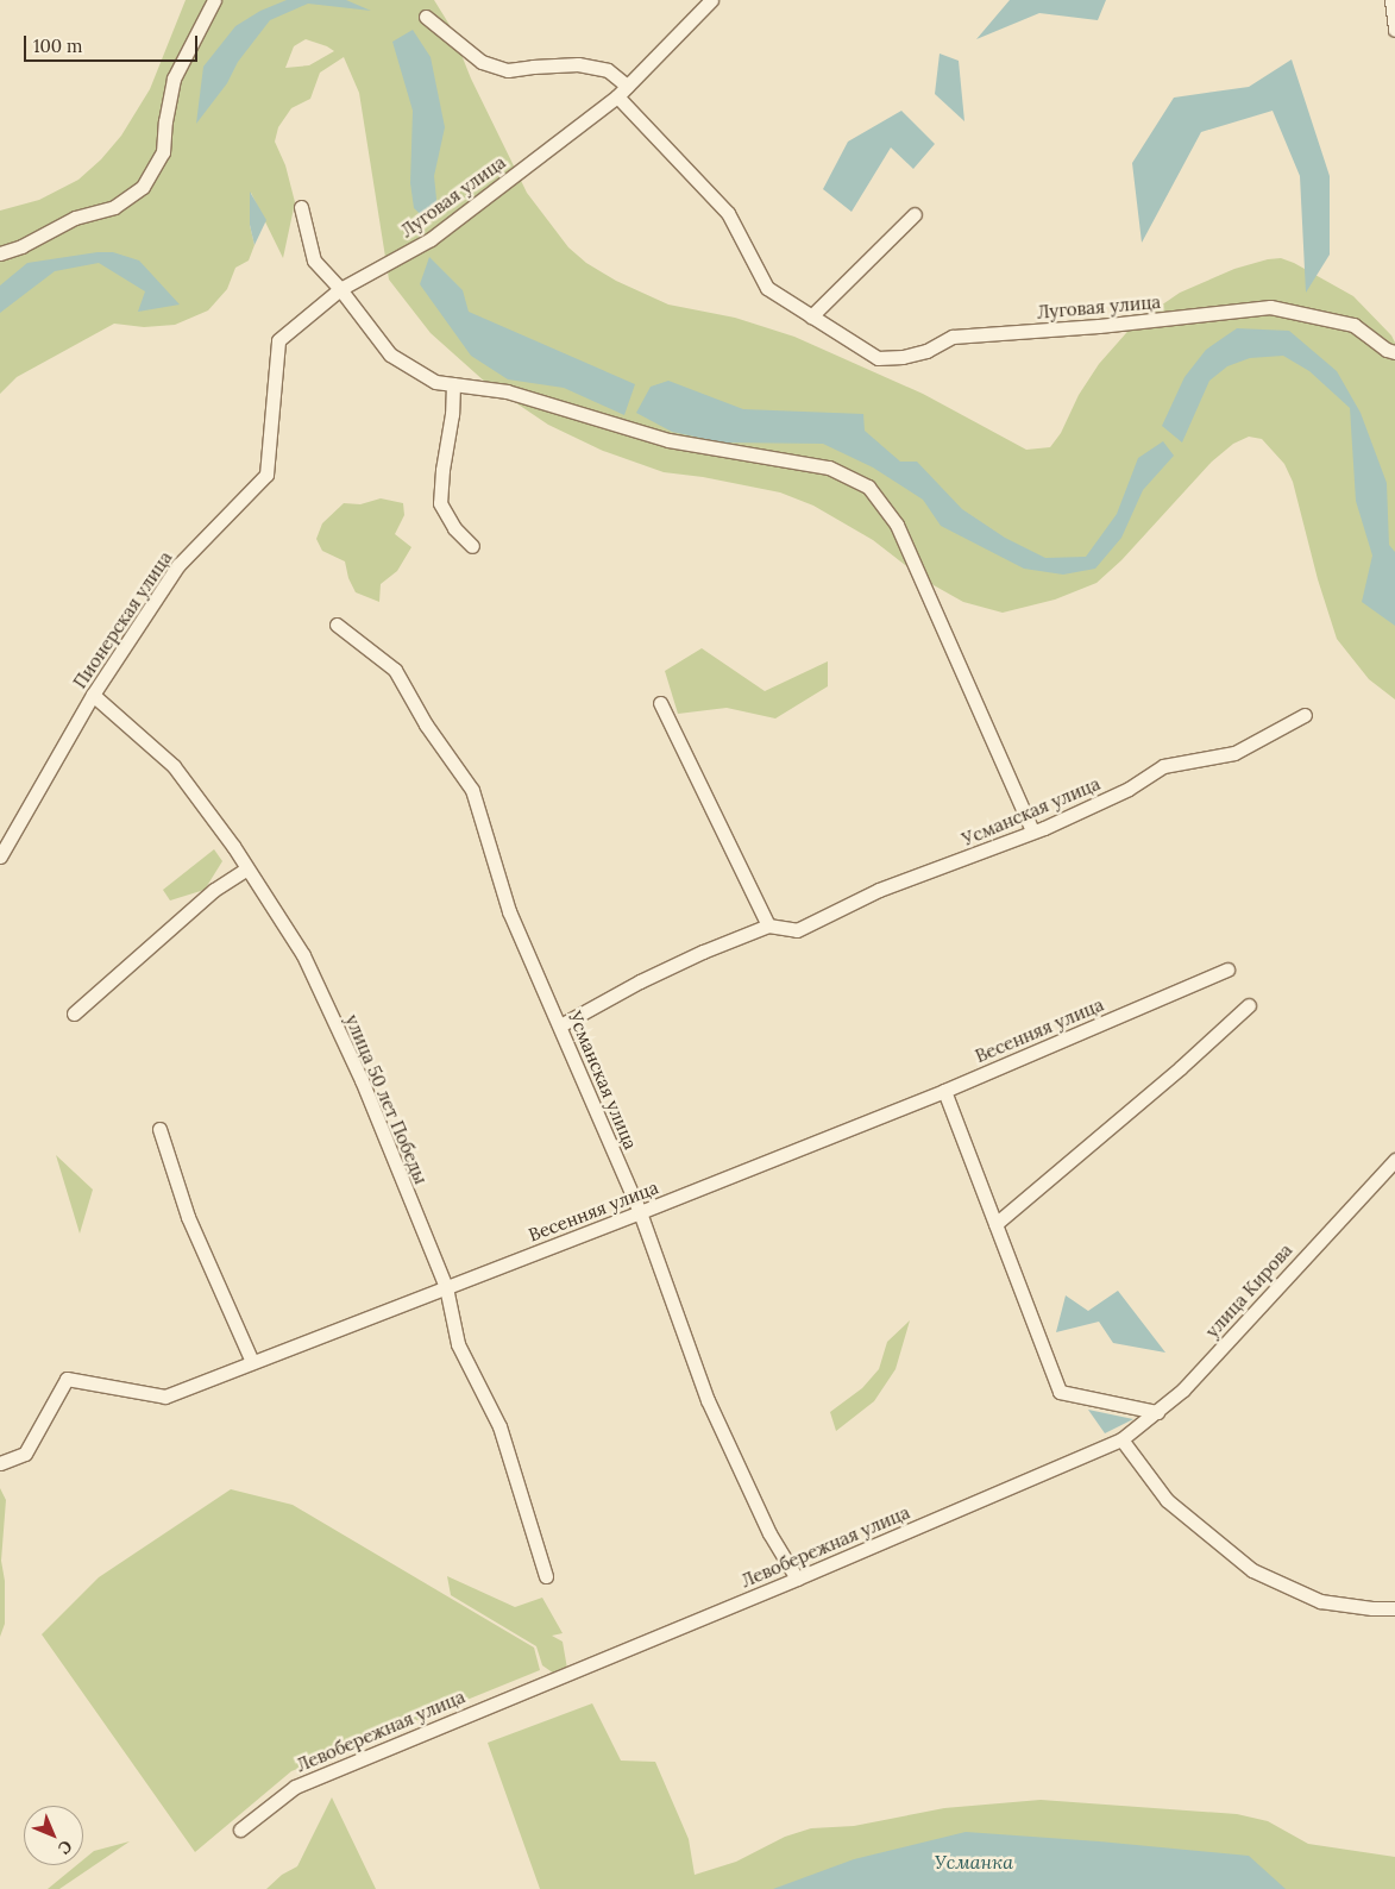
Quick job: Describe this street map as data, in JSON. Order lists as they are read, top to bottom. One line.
{"streets":{"street":["Луговая улица","Пионерская улица","Усманская улица","Весенняя улица","улица 50 лет Победы","улица Кирова","Левобережная улица"]},"crossings":[["Луговая улица","Пионерская улица"],["Пионерская улица","улица 50 лет Победы"],["Усманская улица","Весенняя улица"],["Усманская улица","Левобережная улица"],["Весенняя улица","улица 50 лет Победы"],["улица Кирова","Левобережная улица"]],"water":["Усманка"],"scale_bar":"100 m","north":"bottom right"}
